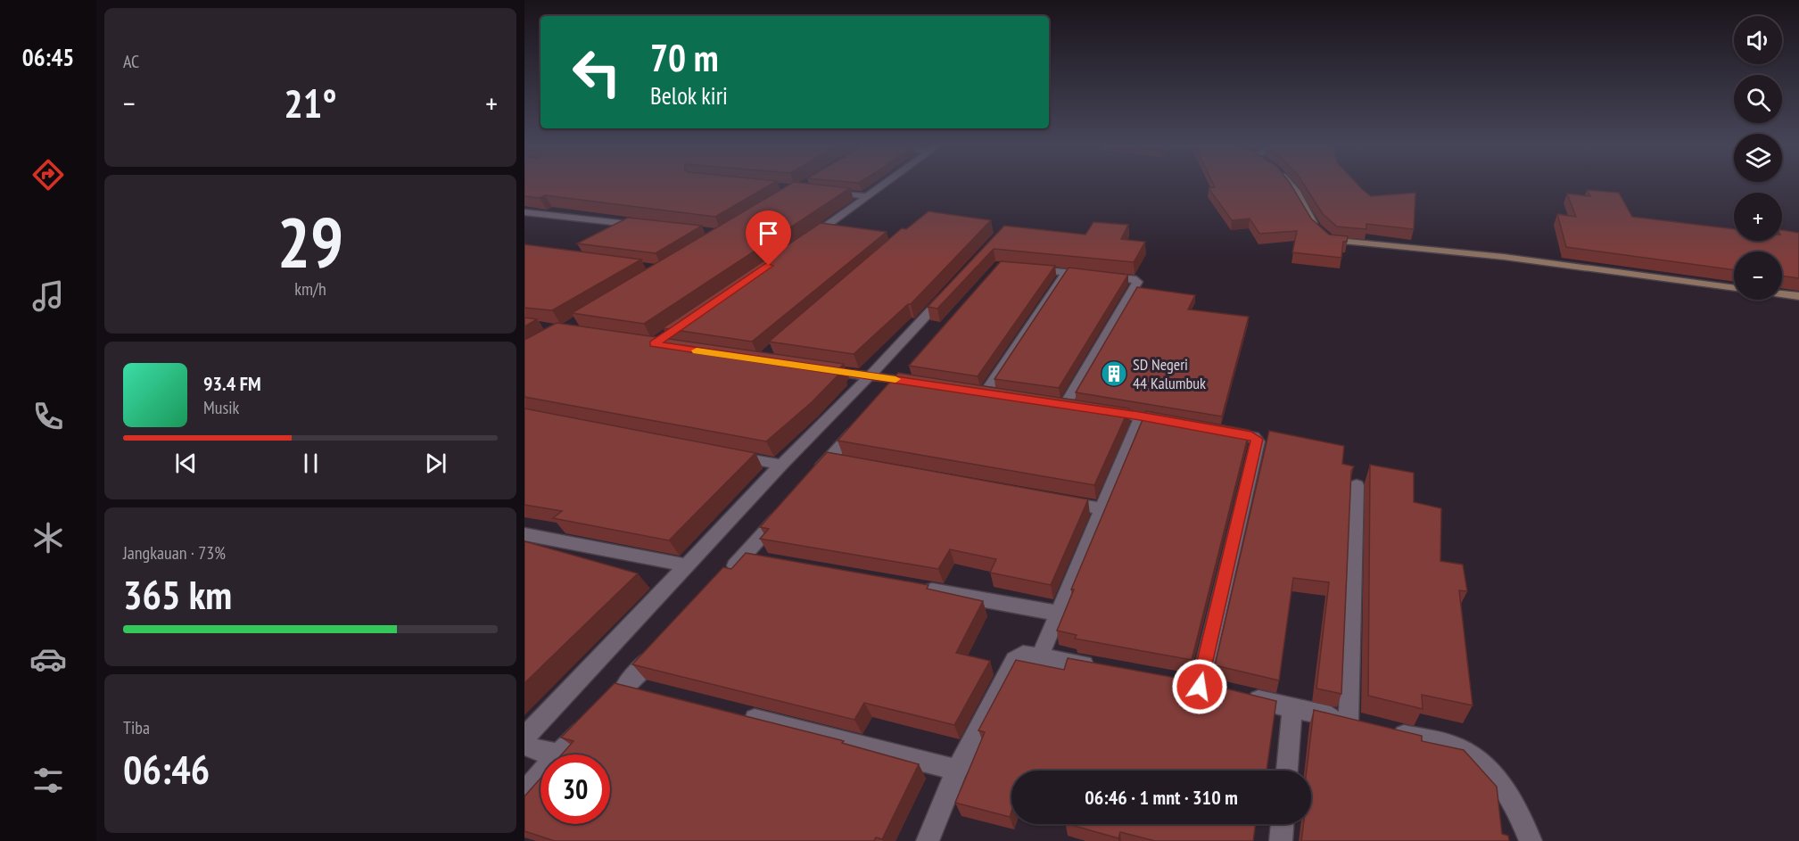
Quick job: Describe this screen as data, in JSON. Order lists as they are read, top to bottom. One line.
{"places":{"building":["SD Negeri 44 Kalumbuk"]},"page":{"tabs":"06:45","tile":["AC",["29","km/h"],["Jangkauan · 73%","365 km"],["Tiba","06:46"]],"map_buttons":["+","−"],"turn":["70 m","Belok kiri"],"heat":["−","21°","+"],"song":["93.4 FM","Musik"],"limit":"30","trip":"06:46 · 1 mnt · 310 m"}}
